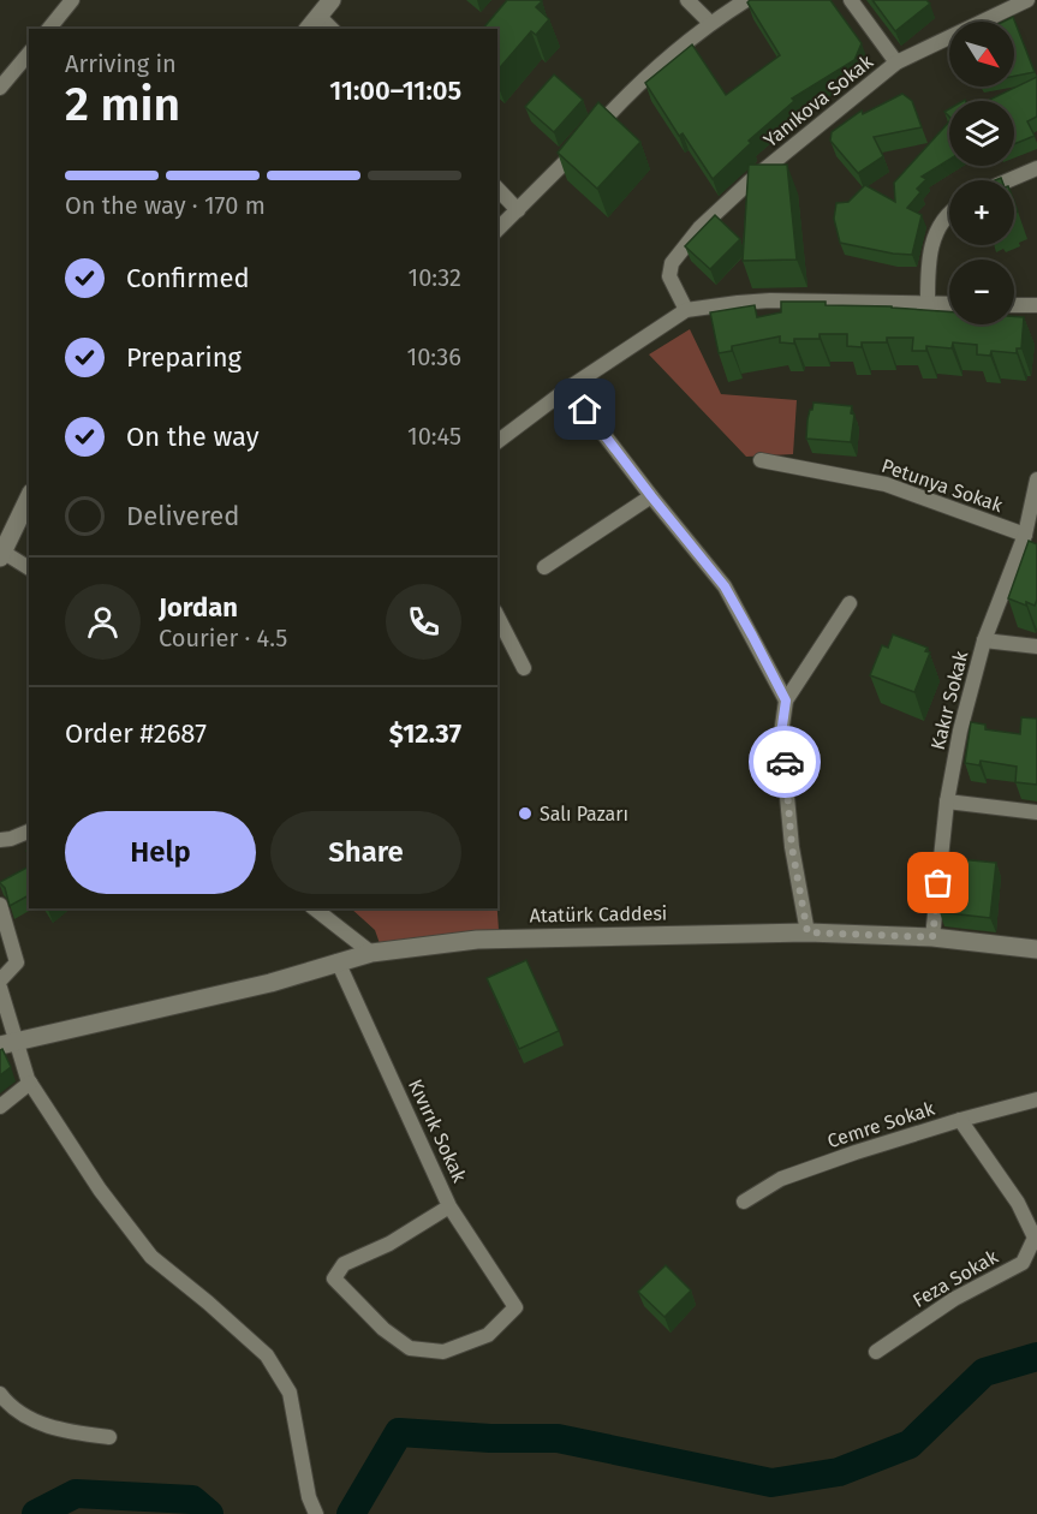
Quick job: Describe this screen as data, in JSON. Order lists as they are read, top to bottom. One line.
{"streets":{"main road":["Atatürk Caddesi"],"street":["Yanıkova Sokak","Petunya Sokak","Kakır Sokak","Cemre Sokak","Kıvırık Sokak","Feza Sokak"]},"crossings":[["Petunya Sokak","Kakır Sokak"],["Kakır Sokak","Atatürk Caddesi"],["Atatürk Caddesi","Kıvırık Sokak"],["Cemre Sokak","Feza Sokak"]],"places":["Salı Pazarı"],"north":"bottom right","page":{"map_buttons":["+","−"],"heading":["2 min","Arriving in","11:00–11:05"],"panel":["Jordan","Courier · 4.5","Order #2687","$12.37"],"bar":"On the way · 170 m","list":[["Confirmed","10:32"],["Preparing","10:36"],["On the way","10:45"],"Delivered"],"buttons":["Help","Share"]}}
